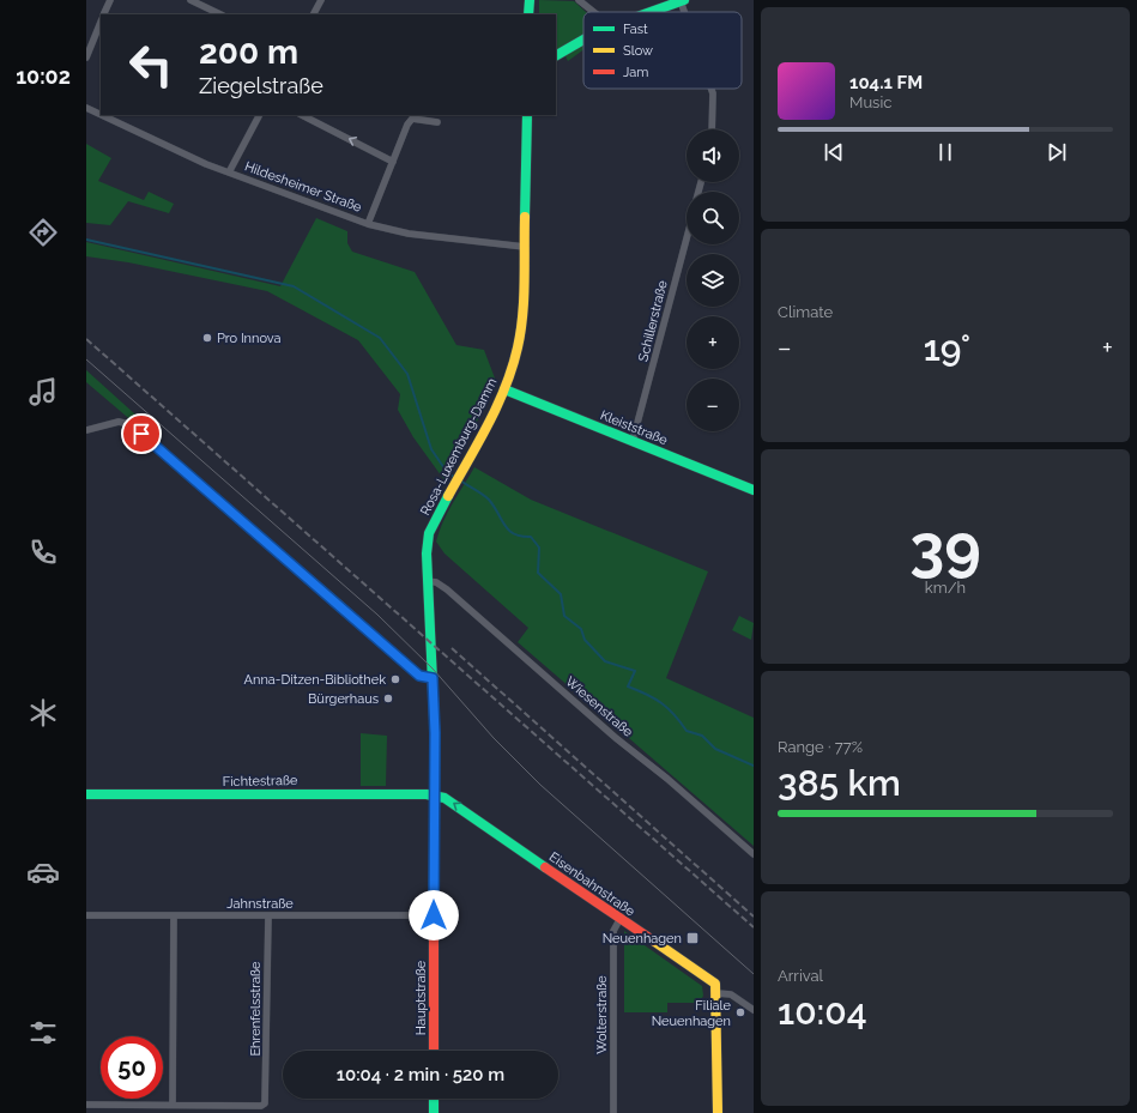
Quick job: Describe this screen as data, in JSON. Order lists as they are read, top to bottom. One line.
{"streets":{"main road":["Kleiststraße","Rosa-Luxemburg-Damm","Fichtestraße","Eisenbahnstraße","Hauptstraße"],"street":["Hildesheimer Straße","Schillerstraße","Wiesenstraße","Jahnstraße","Ehrenfelsstraße","Wolterstraße"]},"crossings":[["Hildesheimer Straße","Rosa-Luxemburg-Damm"],["Schillerstraße","Kleiststraße"],["Kleiststraße","Rosa-Luxemburg-Damm"],["Rosa-Luxemburg-Damm","Wiesenstraße"],["Rosa-Luxemburg-Damm","Hauptstraße"],["Fichtestraße","Eisenbahnstraße"],["Fichtestraße","Hauptstraße"],["Eisenbahnstraße","Hauptstraße"],["Eisenbahnstraße","Wolterstraße"],["Jahnstraße","Hauptstraße"],["Jahnstraße","Ehrenfelsstraße"]],"one_way":["Eisenbahnstraße"],"places":{"other":["Pro Innova","Anna-Ditzen-Bibliothek","Bürgerhaus","Filiale Neuenhagen"],"transit":["Neuenhagen"]},"legend":["Fast","Slow","Jam"],"page":{"tabs":"10:02","turn":["200 m","Ziegelstraße"],"song":["104.1 FM","Music"],"map_buttons":["+","−"],"tile":["Climate",["39","km/h"],["Range · 77%","385 km"],["Arrival","10:04"]],"heat":["−","19°","+"],"limit":"50","trip":"10:04 · 2 min · 520 m"}}
